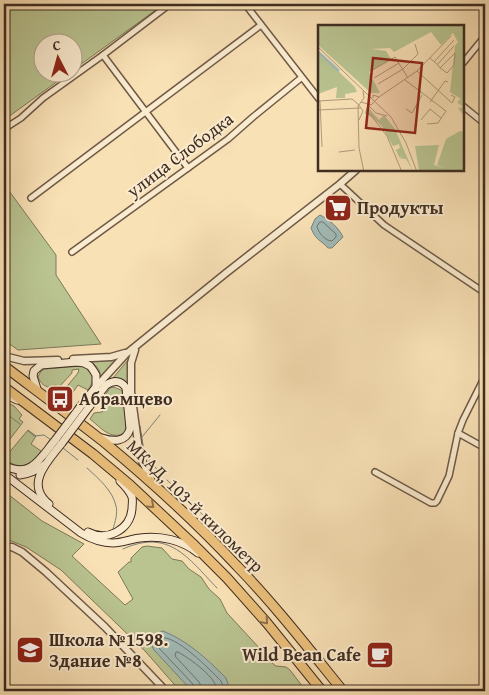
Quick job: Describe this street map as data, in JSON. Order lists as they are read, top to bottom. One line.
{"streets":{"highway":["МКАД, 103-й километр"],"street":["улица Слободка"]},"places":{"supermarket":["Продукты"],"bus stop":["Абрамцево"],"school or university":["Школа №1598. Здание №8"],"cafe":["Wild Bean Cafe"]},"north":"top"}
